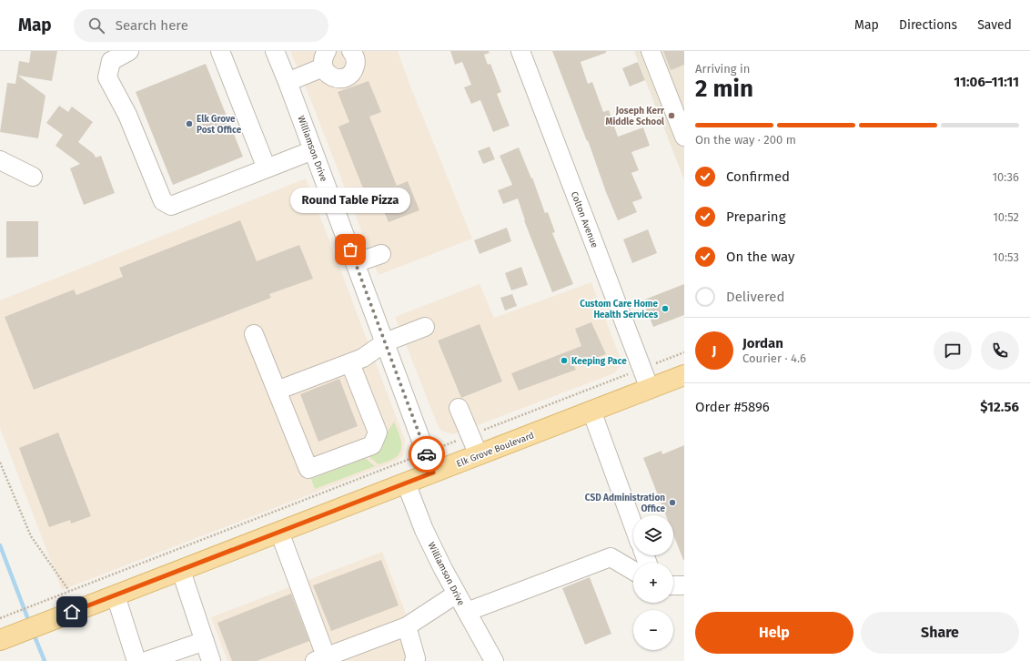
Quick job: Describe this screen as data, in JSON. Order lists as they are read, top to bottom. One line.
{"streets":{"main road":["Elk Grove Boulevard"],"street":["Williamson Drive","Colton Avenue"]},"crossings":[["Williamson Drive","Elk Grove Boulevard"],["Colton Avenue","Elk Grove Boulevard"]],"places":["Joseph Kerr Middle School","Elk Grove Post Office","Round Table Pizza","Custom Care Home Health Services","Keeping Pace","CSD Administration Office"],"page":{"header":"Map","search":"Search here","nav":["Map","Directions","Saved"],"heading":["2 min","Arriving in","11:06–11:11"],"panel":["Jordan","Courier · 4.6","Order #5896","$12.56"],"bar":"On the way · 200 m","list":[["Confirmed","10:36"],["Preparing","10:52"],["On the way","10:53"],"Delivered"],"bubble":"Round Table Pizza","round":"J","map_buttons":["+","−"],"buttons":["Help","Share"]}}
